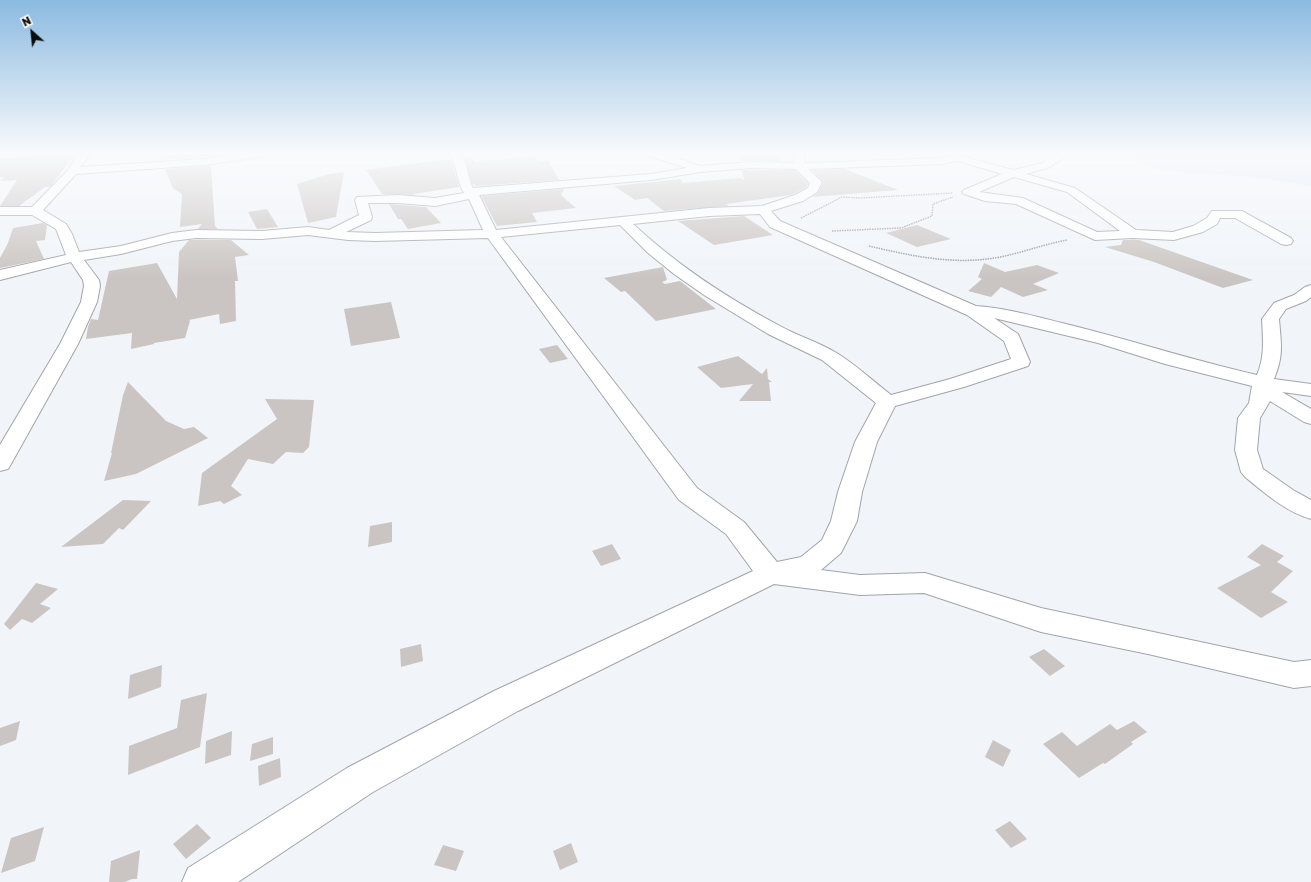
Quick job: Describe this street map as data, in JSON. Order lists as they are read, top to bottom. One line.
{"north":"top left"}
